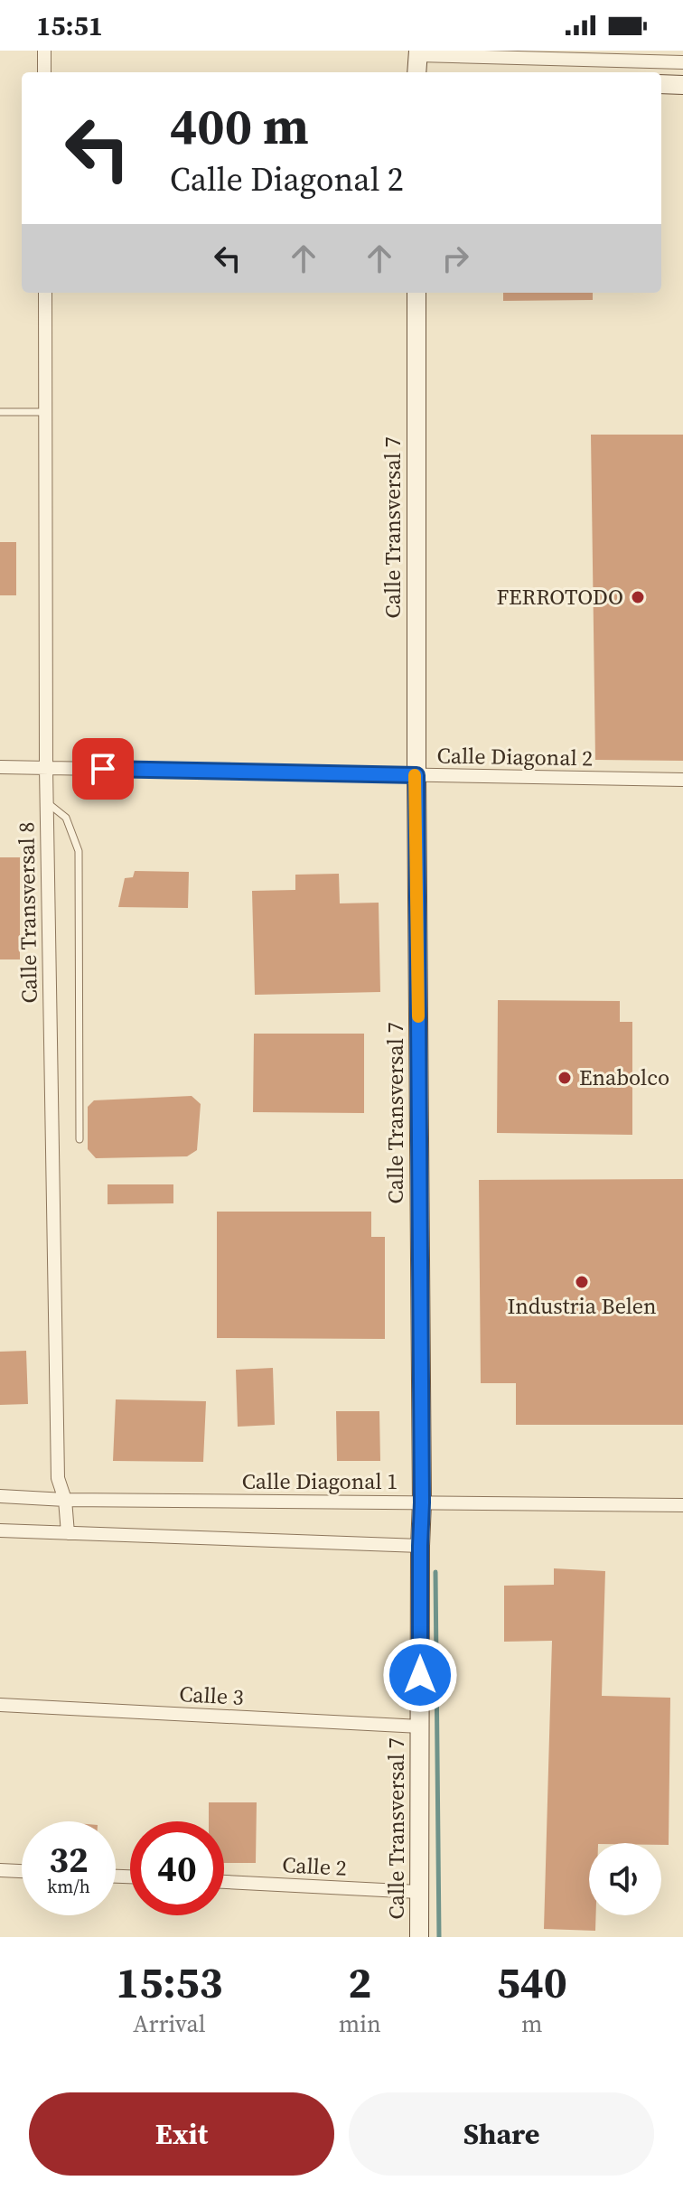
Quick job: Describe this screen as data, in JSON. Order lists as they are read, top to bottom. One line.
{"streets":{"street":["Calle Transversal 7","Calle Diagonal 2","Calle Transversal 8","Calle Diagonal 1","Calle 3","Calle 2"]},"crossings":[["Calle Transversal 7","Calle Diagonal 2"],["Calle Transversal 7","Calle Diagonal 1"],["Calle Transversal 7","Calle 3"],["Calle Transversal 7","Calle 2"],["Calle Diagonal 2","Calle Transversal 8"],["Calle Transversal 8","Calle Diagonal 1"]],"places":["FERROTODO","Enabolco","Industria Belen"],"page":{"status":"15:51","turn":["400 m","Calle Diagonal 2"],"speed":"32 km/h","limit":"40","eta":["15:53","Arrival","2","min","540","m"],"buttons":["Exit","Share"]}}
